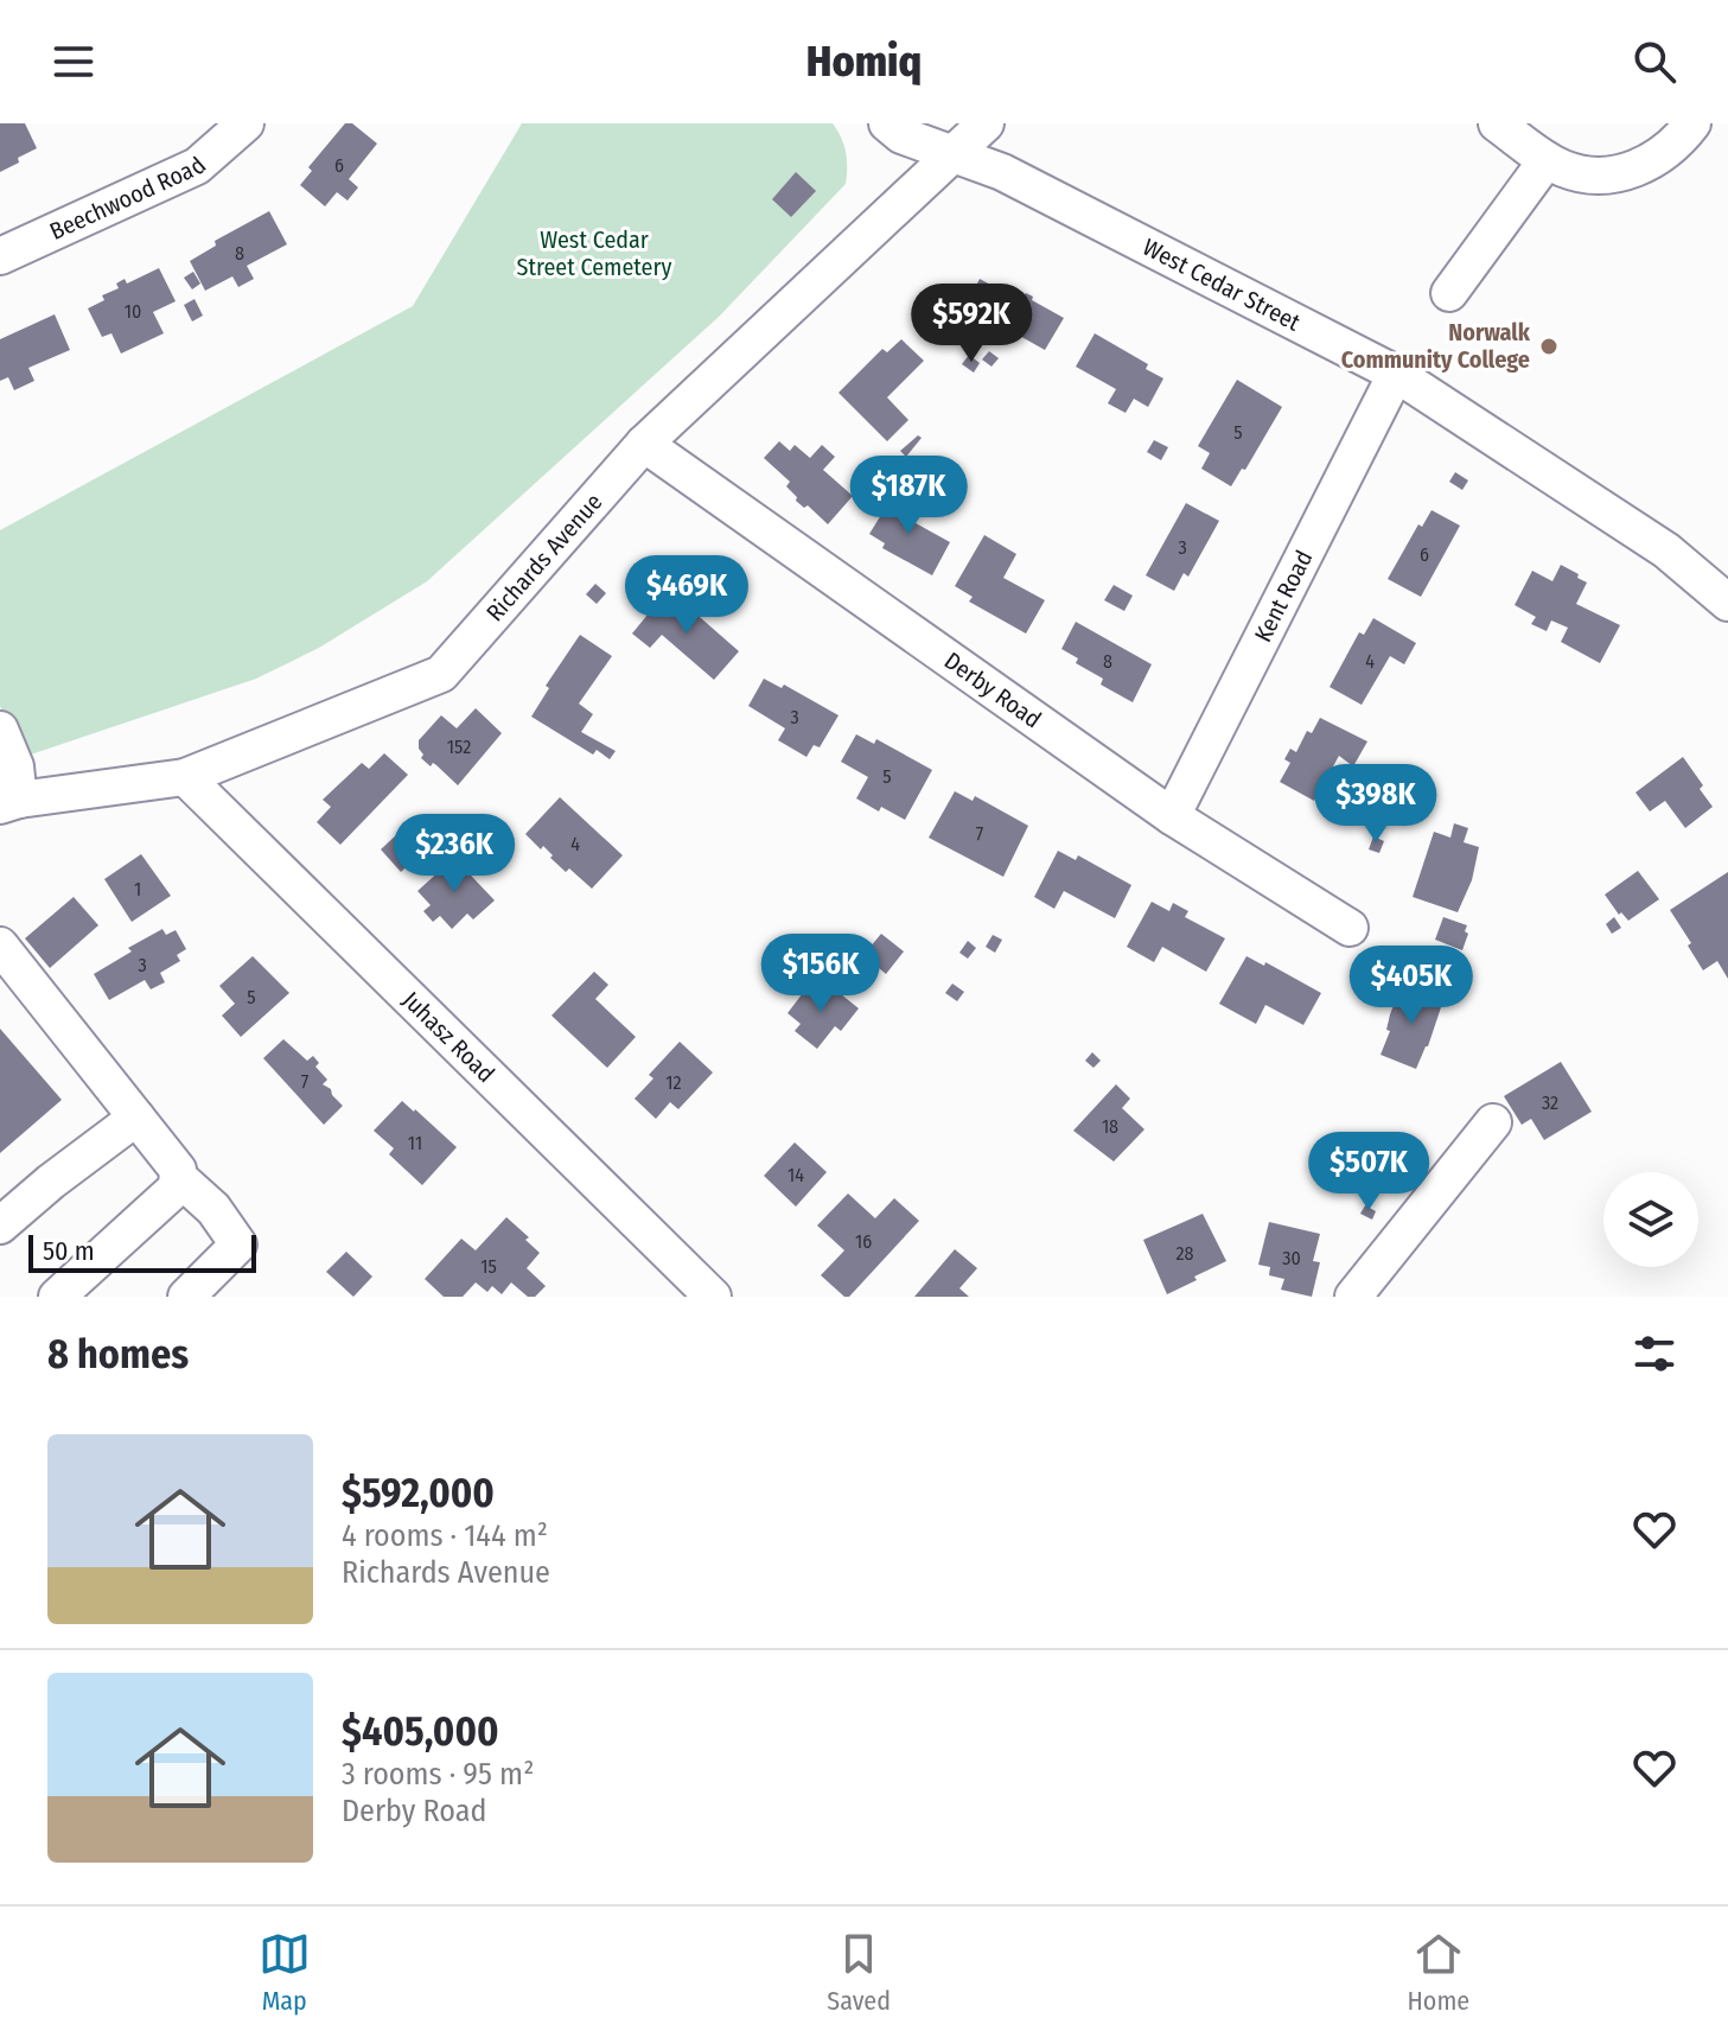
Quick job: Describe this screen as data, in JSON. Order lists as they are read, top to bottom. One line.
{"streets":{"street":["Beechwood Road","West Cedar Street","Richards Avenue","Kent Road","Derby Road","Juhasz Road"]},"crossings":[["West Cedar Street","Richards Avenue"],["West Cedar Street","Kent Road"],["Richards Avenue","Derby Road"],["Richards Avenue","Juhasz Road"],["Kent Road","Derby Road"]],"parks":["West Cedar Street Cemetery"],"places":["Norwalk Community College"],"house_numbers":["6","8","10","5","3","6","8","4","3","152","5","7","4","1","3","5","7","12","32","18","11","14","16","28","30","15"],"scale_bar":"50 m","page":{"header":"Homiq","price":["$592K","$187K","$469K","$398K","$236K","$156K","$405K","$507K"],"scale":"50 m","heading":"8 homes","list":[{"name":"$592,000","note":"4 rooms · 144 m² · Richards Avenue"},{"name":"$405,000","note":"3 rooms · 95 m² · Derby Road"}],"tabs":["Map","Saved","Home"]}}
